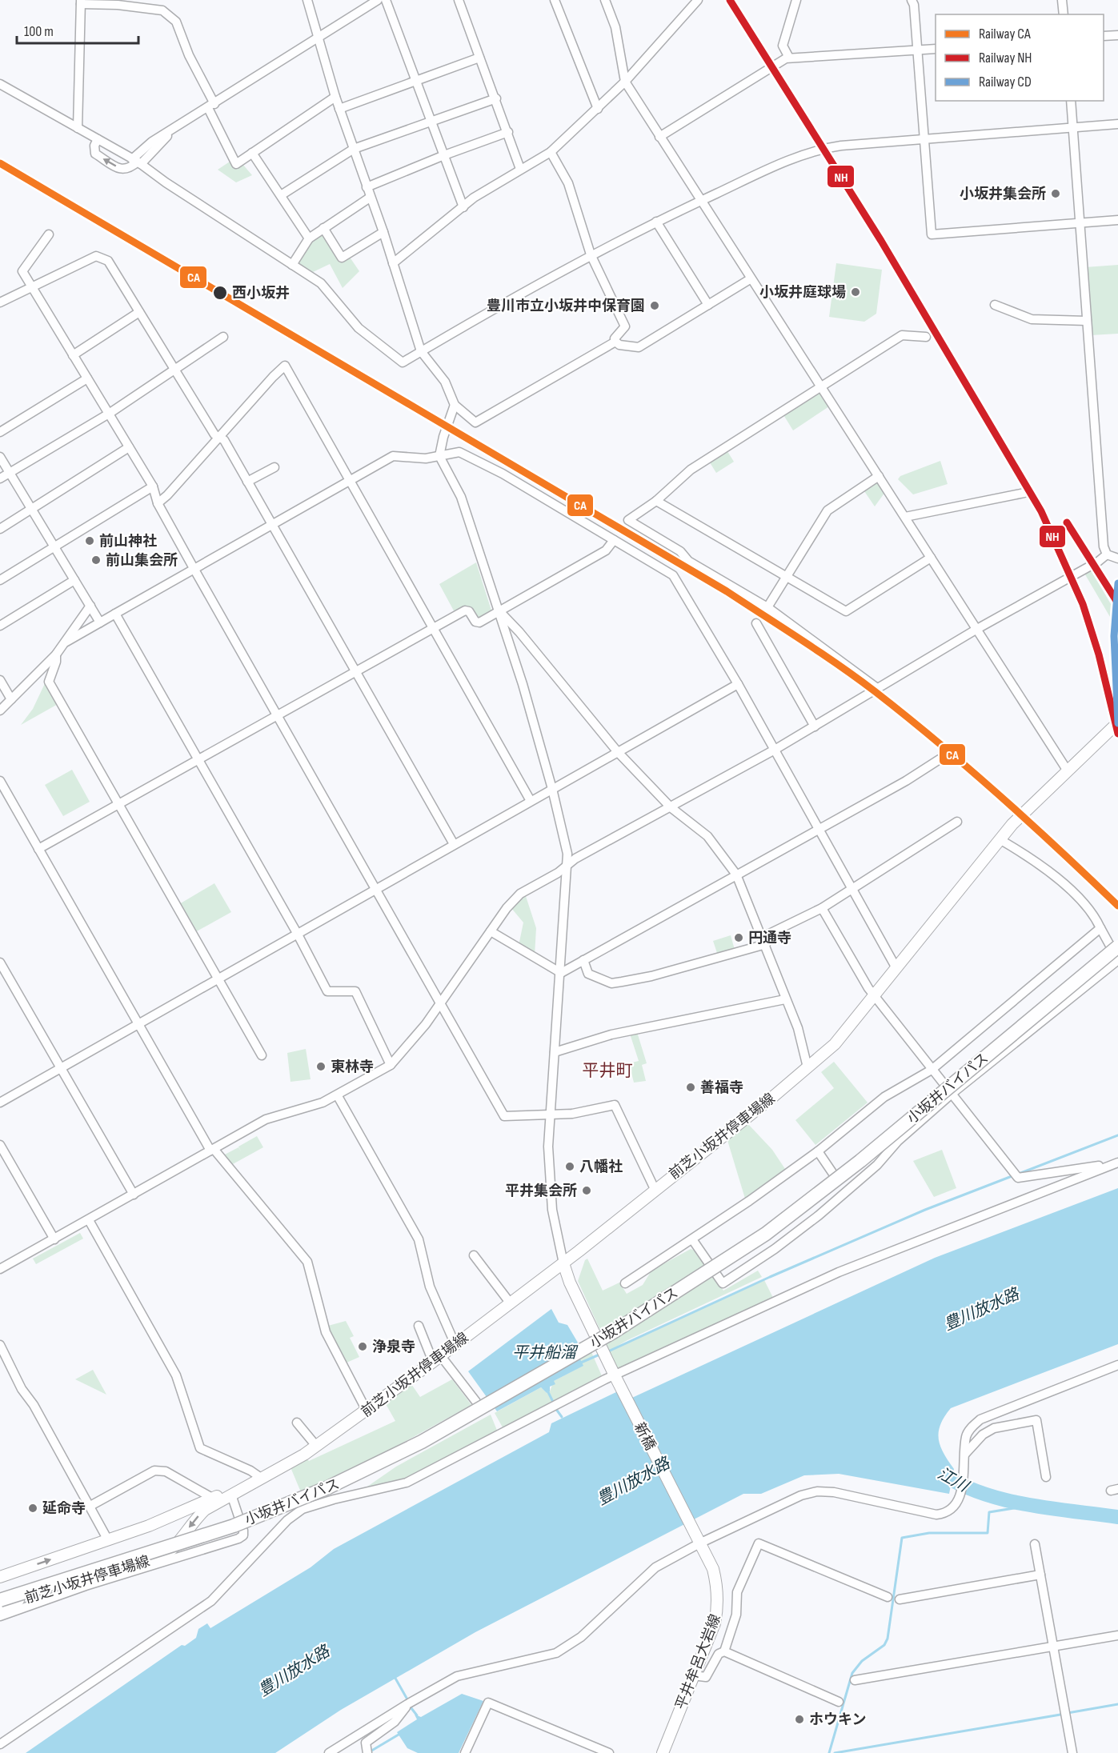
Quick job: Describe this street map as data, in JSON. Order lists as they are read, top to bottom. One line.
{"streets":{"highway":["小坂井バイパス"],"main road":["前芝小坂井停車場線","新橋","平井牟呂大岩線"]},"crossings":[["新橋","平井牟呂大岩線"]],"districts":["平井町"],"water":["豊川放水路","平井船溜","江川"],"places":["小坂井集会所","小坂井庭球場","西小坂井","豊川市立小坂井中保育園","前山神社","前山集会所","円通寺","東林寺","善福寺","八幡社","平井集会所","浄泉寺","延命寺","ホウキン"],"lines":["rail line NH","rail line CA","rail line CD"],"legend":["Railway CA","Railway NH","Railway CD"],"scale_bar":"100 m"}
